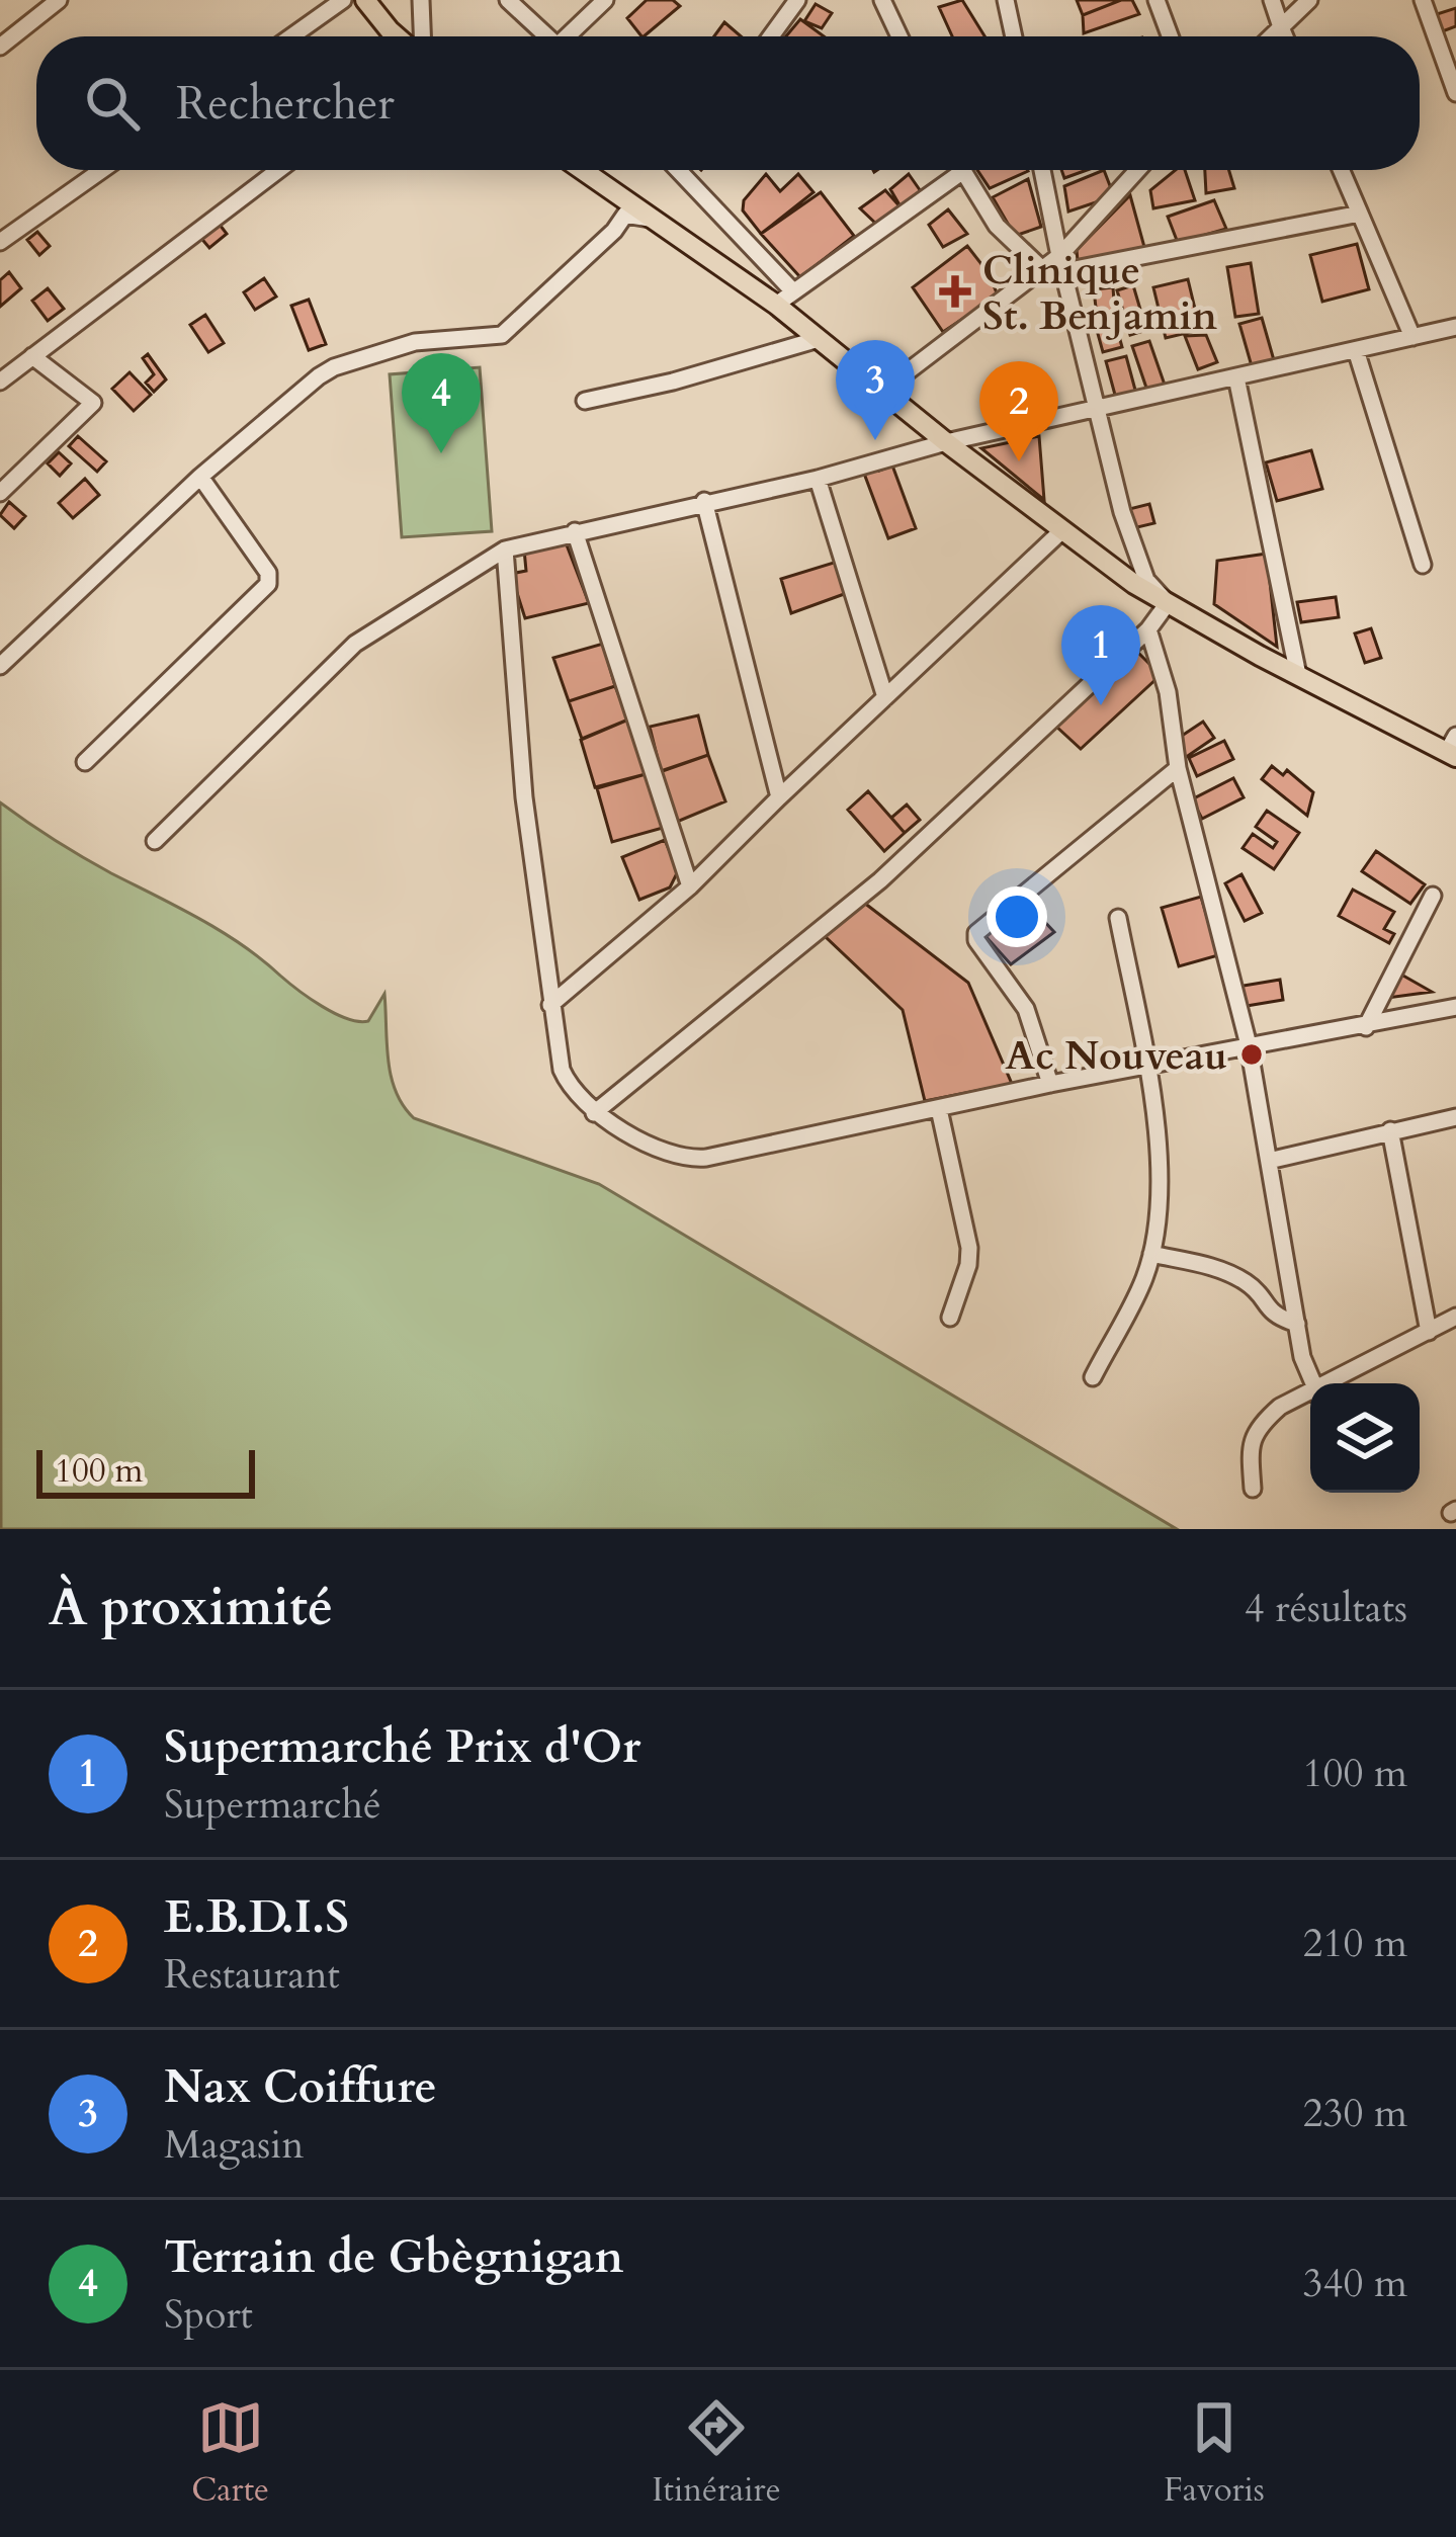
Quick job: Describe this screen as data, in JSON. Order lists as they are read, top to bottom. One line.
{"places":{"health":["Clinique St. Benjamin"],"other":["Ac Nouveau"]},"scale_bar":"100 m","page":{"search":"Rechercher","pins":["3","4","2","1"],"scale":"100 m","heading":["À proximité","4 résultats"],"list":[{"mark":"1","name":"Supermarché Prix d'Or","note":"Supermarché","value":"100 m"},{"mark":"2","name":"E.B.D.I.S","note":"Restaurant","value":"210 m"},{"mark":"3","name":"Nax Coiffure","note":"Magasin","value":"230 m"},{"mark":"4","name":"Terrain de Gbègnigan","note":"Sport","value":"340 m"}],"nav":["Carte","Itinéraire","Favoris"]}}
